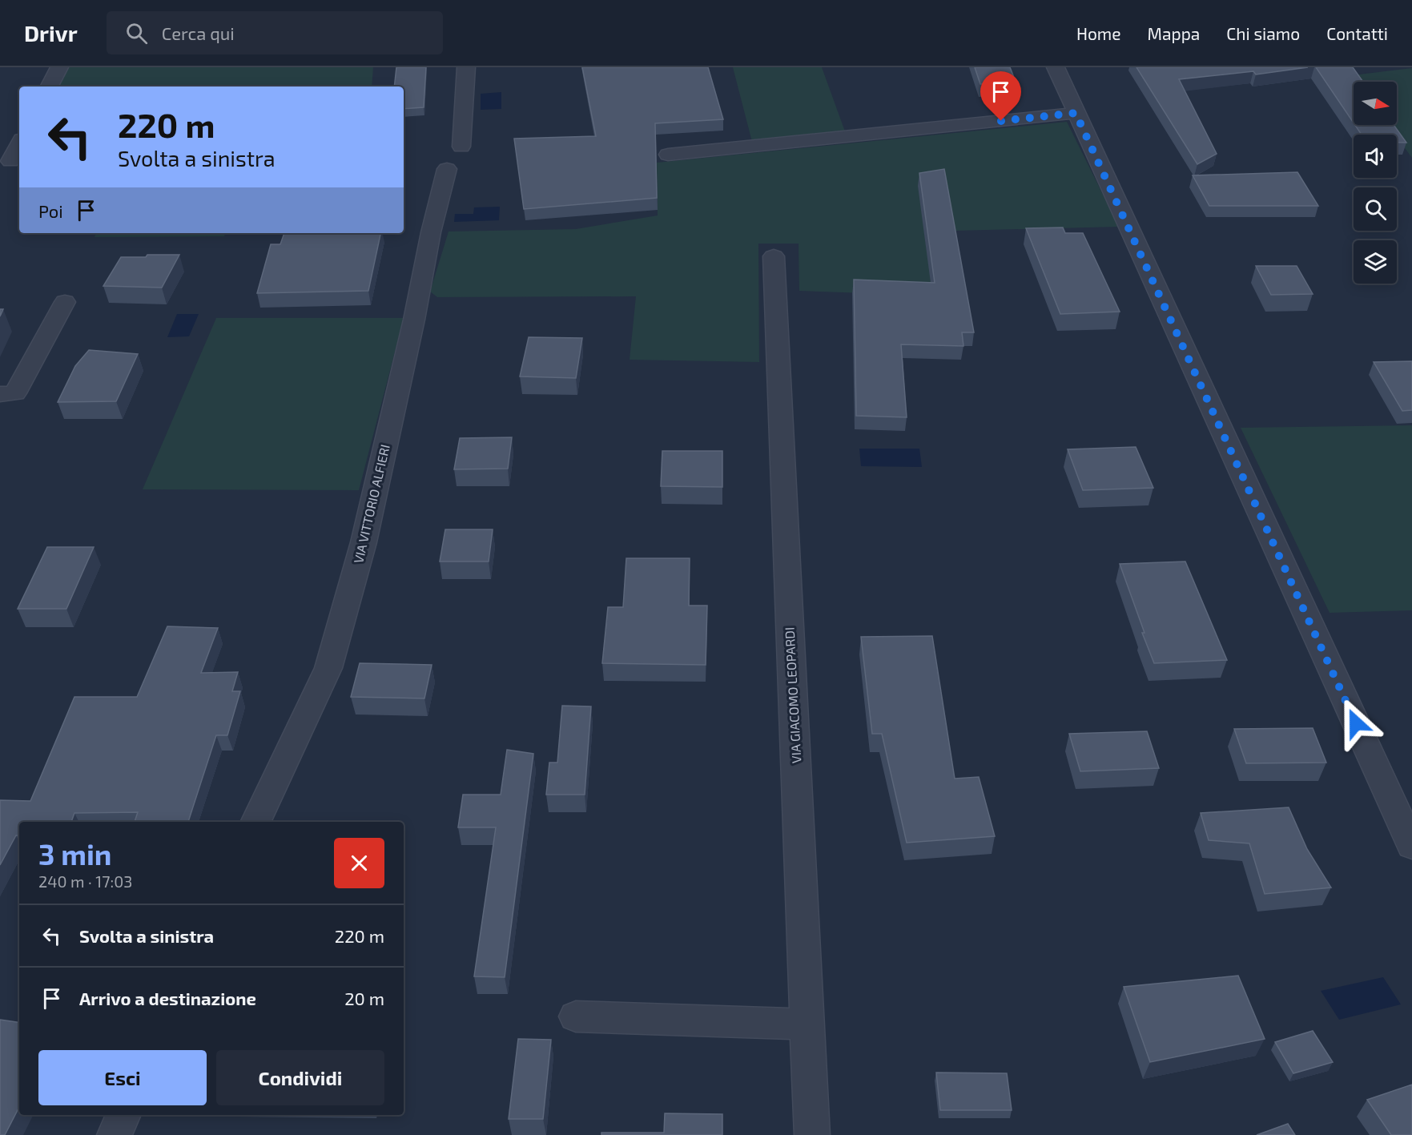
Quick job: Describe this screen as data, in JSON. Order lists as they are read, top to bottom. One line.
{"streets":{"street":["VIA VITTORIO ALFIERI","VIA GIACOMO LEOPARDI"]},"north":"right","page":{"header":"Drivr","search":"Cerca qui","nav":["Home","Mappa","Chi siamo","Contatti"],"turn":["220 m","Svolta a sinistra"],"then":"Poi","heading":["3 min","240 m · 17:03"],"list":[{"name":"Svolta a sinistra","value":"220 m"},{"name":"Arrivo a destinazione","value":"20 m"}],"buttons":["Esci","Condividi"]}}
